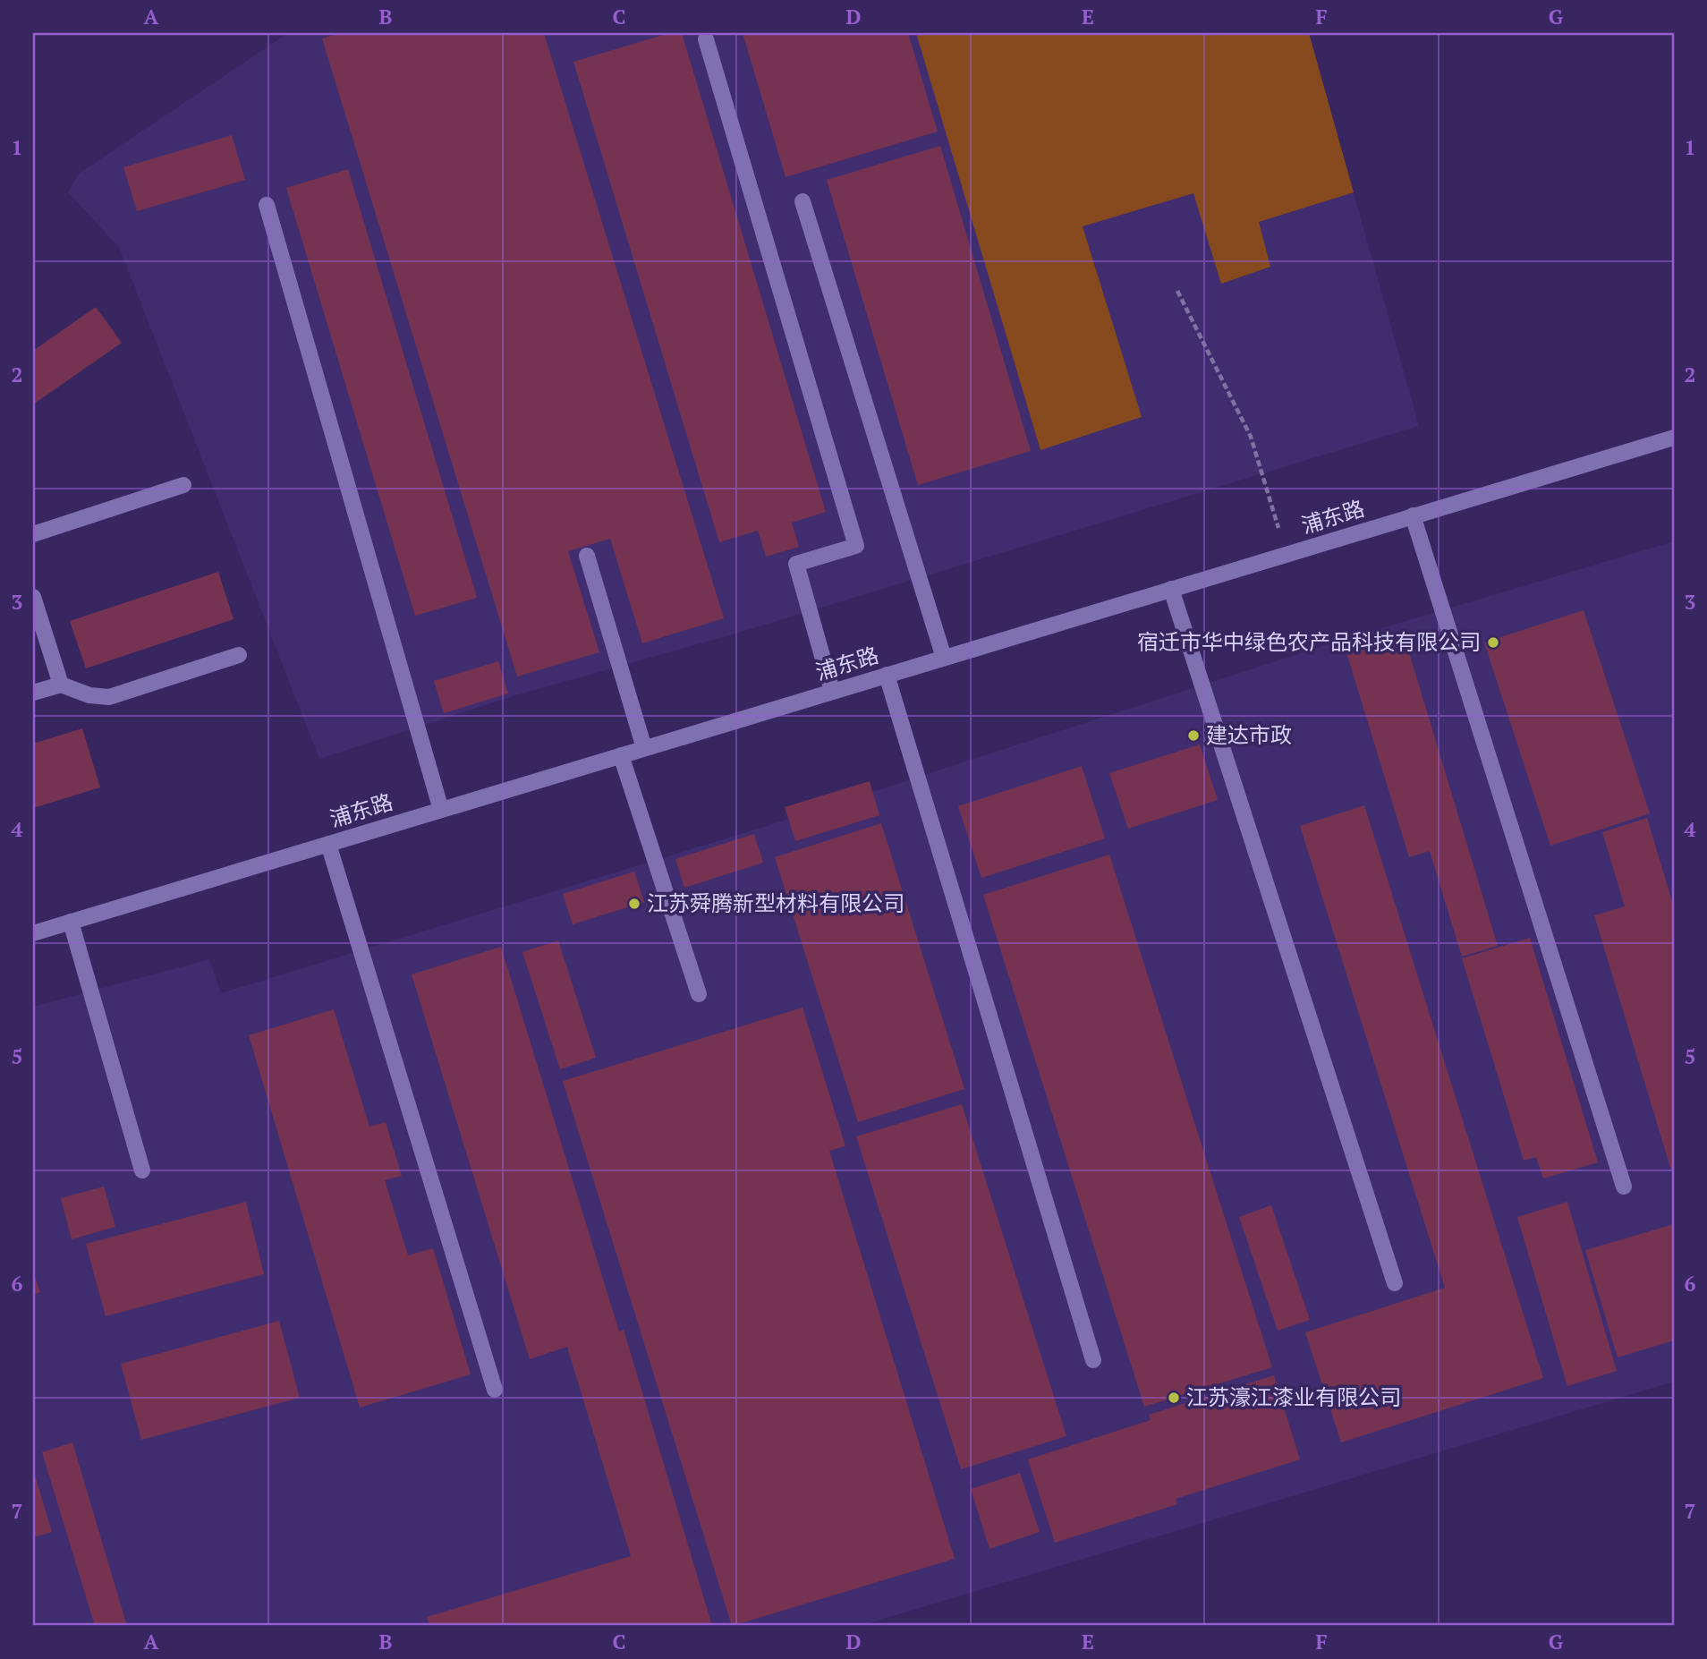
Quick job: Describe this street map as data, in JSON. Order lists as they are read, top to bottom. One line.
{"streets":{"street":["浦东路"]},"places":["宿迁市华中绿色农产品科技有限公司","建达市政","江苏舜腾新型材料有限公司","江苏濠江漆业有限公司"],"grid":{"columns":["A","B","C","D","E","F","G"],"rows":["1","2","3","4","5","6","7"]}}
